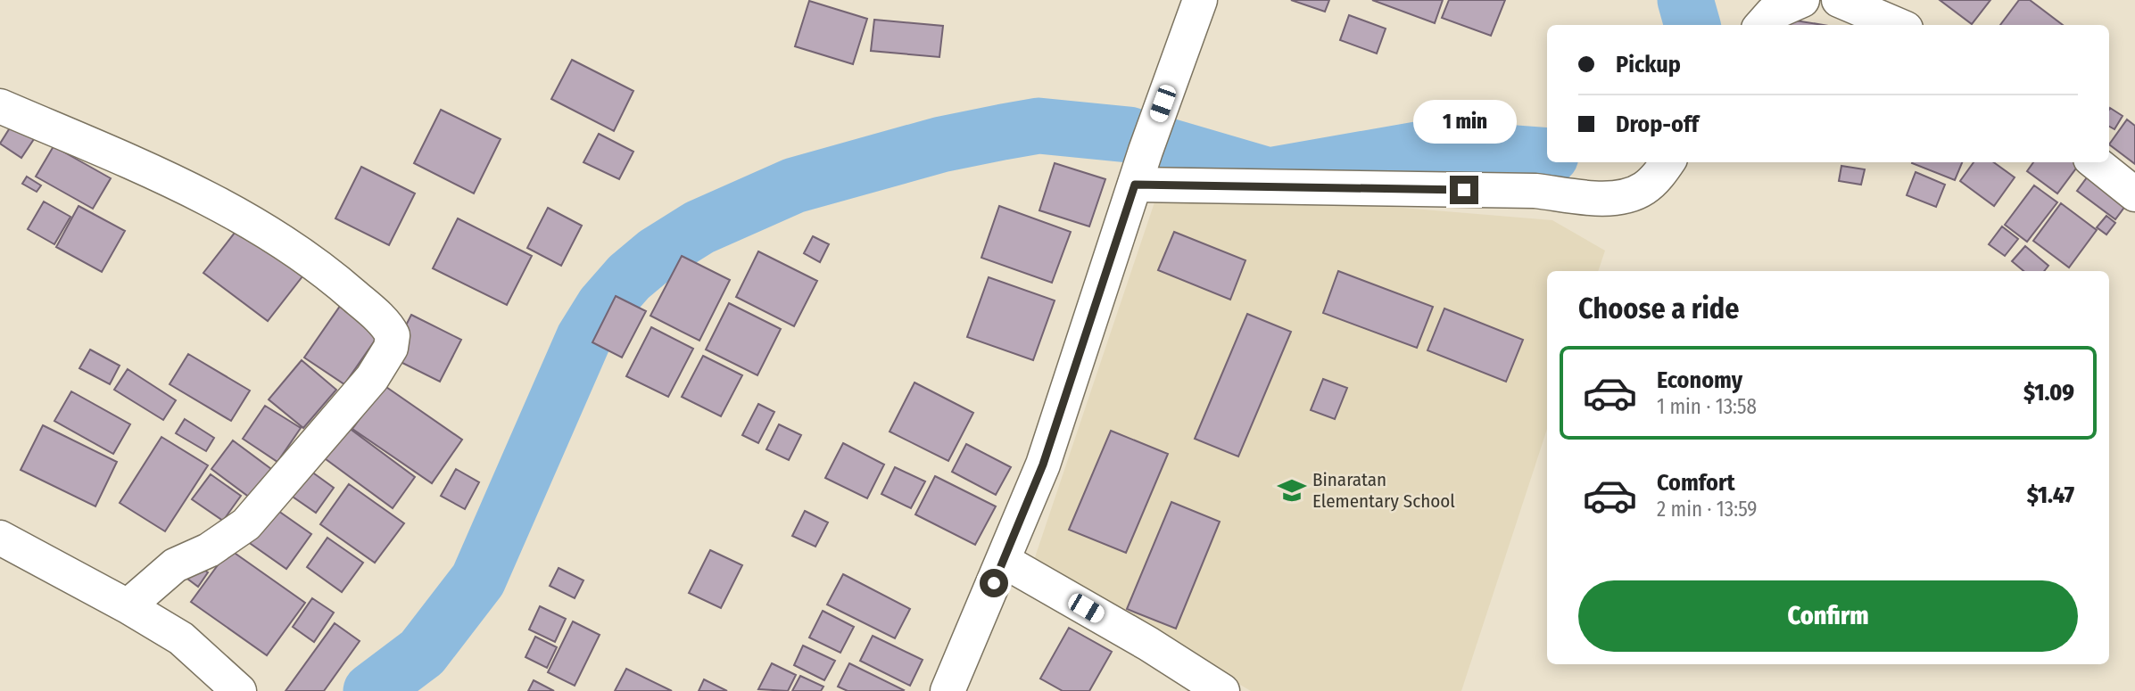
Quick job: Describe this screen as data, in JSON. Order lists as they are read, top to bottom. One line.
{"places":{"school or university":["Binaratan Elementary School"]},"page":{"banner":["Pickup","Drop-off"],"bubble":"1 min","heading":"Choose a ride","list":[{"name":"Economy","note":"1 min · 13:58","value":"$1.09"},{"name":"Comfort","note":"2 min · 13:59","value":"$1.47"}],"buttons":"Confirm"}}
